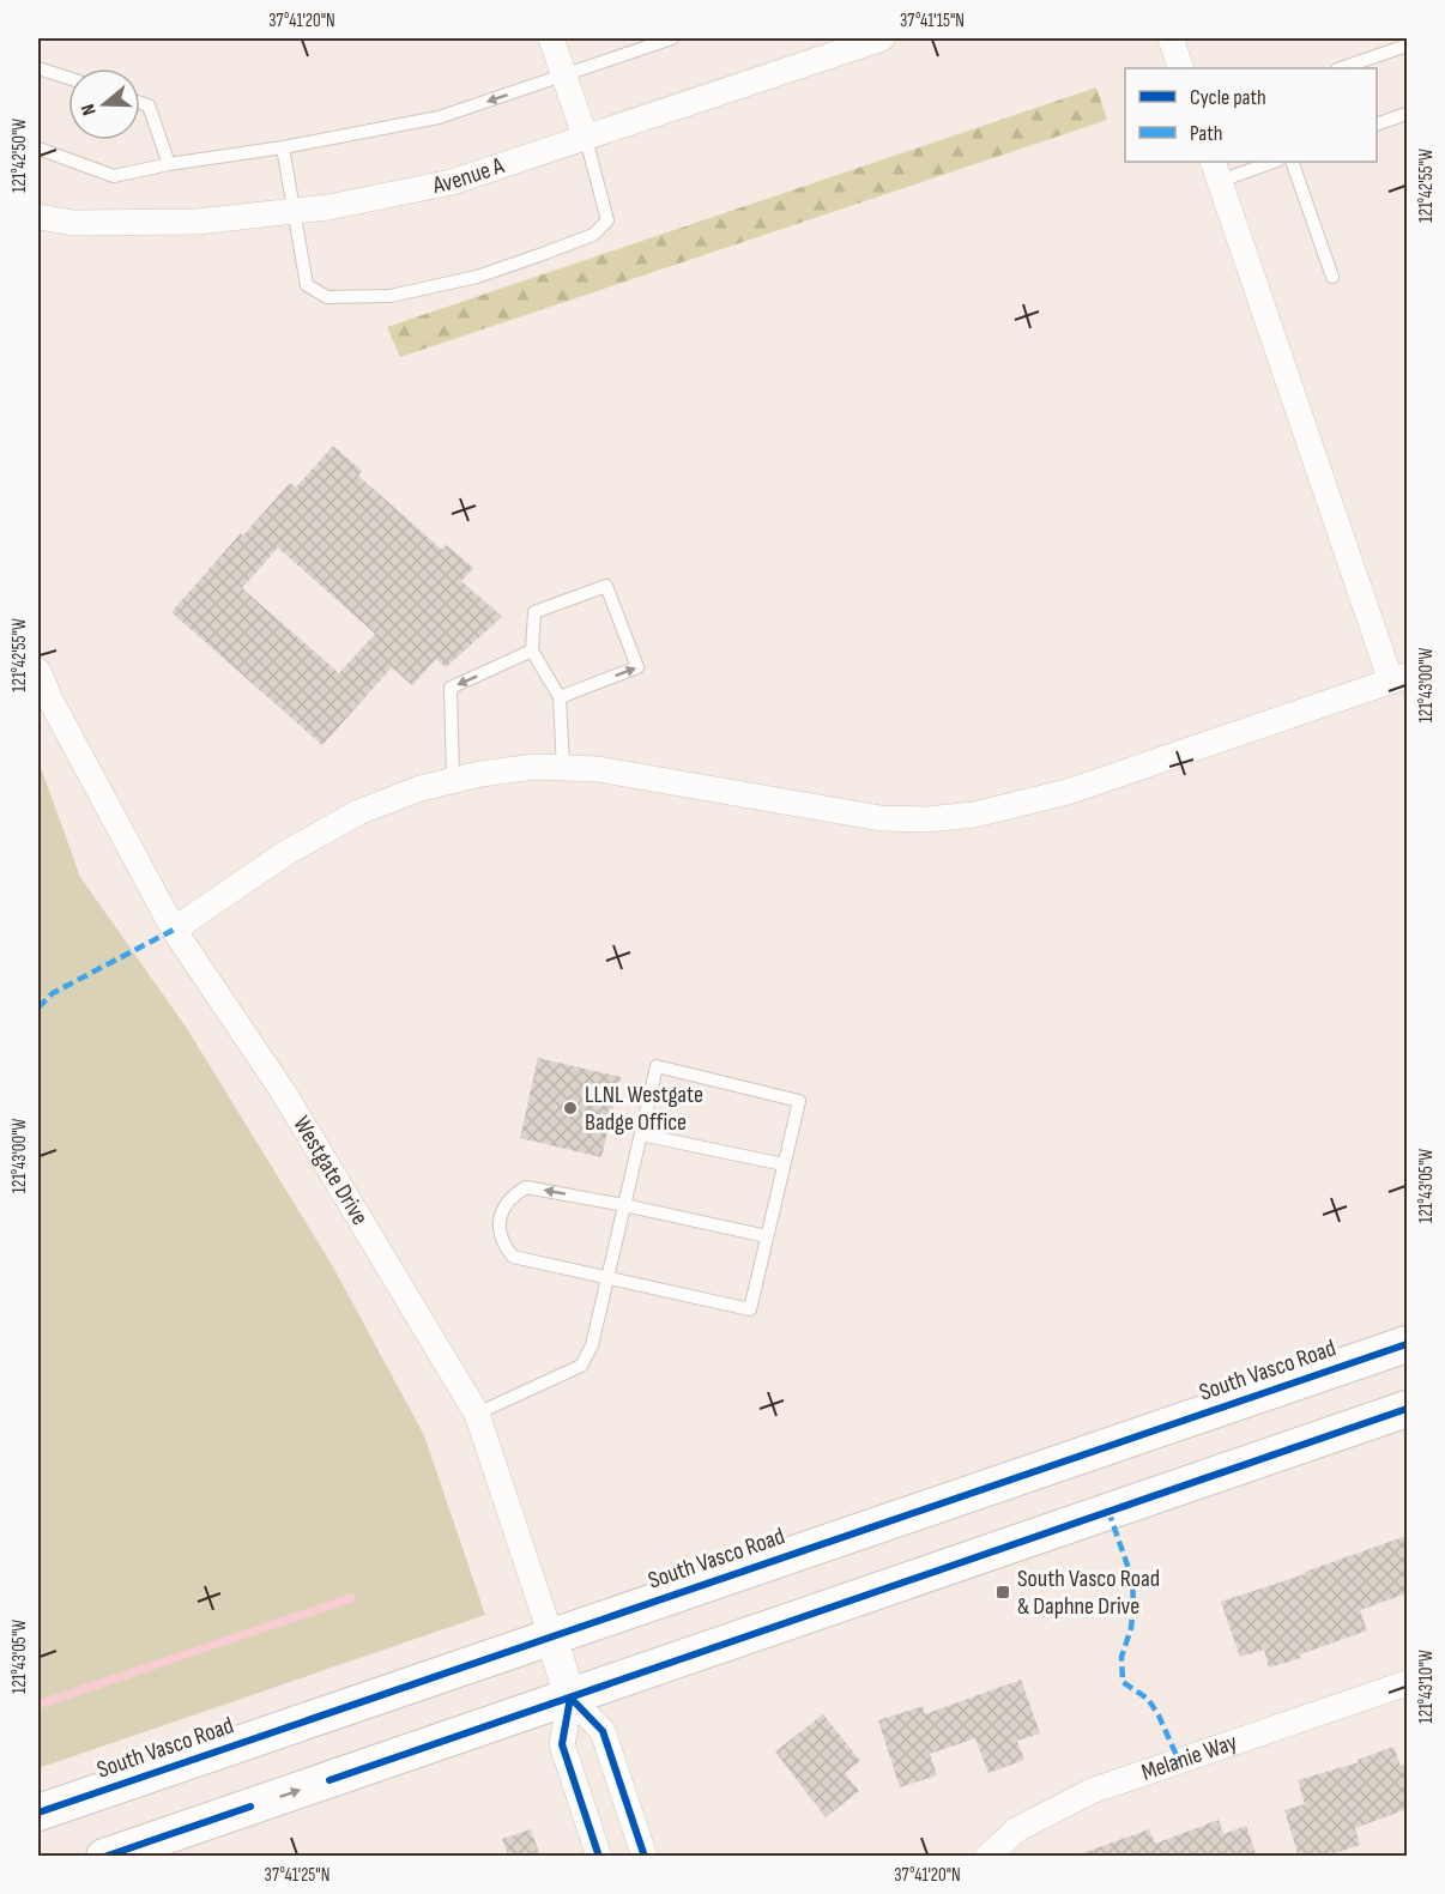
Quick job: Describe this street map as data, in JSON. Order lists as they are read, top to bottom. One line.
{"streets":{"main road":["South Vasco Road"],"street":["Avenue A","Westgate Drive","Melanie Way"]},"crossings":[["Westgate Drive","South Vasco Road"]],"places":{"other":["LLNL Westgate Badge Office"],"transit":["South Vasco Road & Daphne Drive"]},"legend":["Cycle path","Path"],"north":"left","coordinates":["37°41'20\"N","37°41'15\"N","121°42'50\"W","121°42'55\"W","121°43'00\"W","121°43'05\"W","121°43'10\"W","37°41'25\"N"]}
